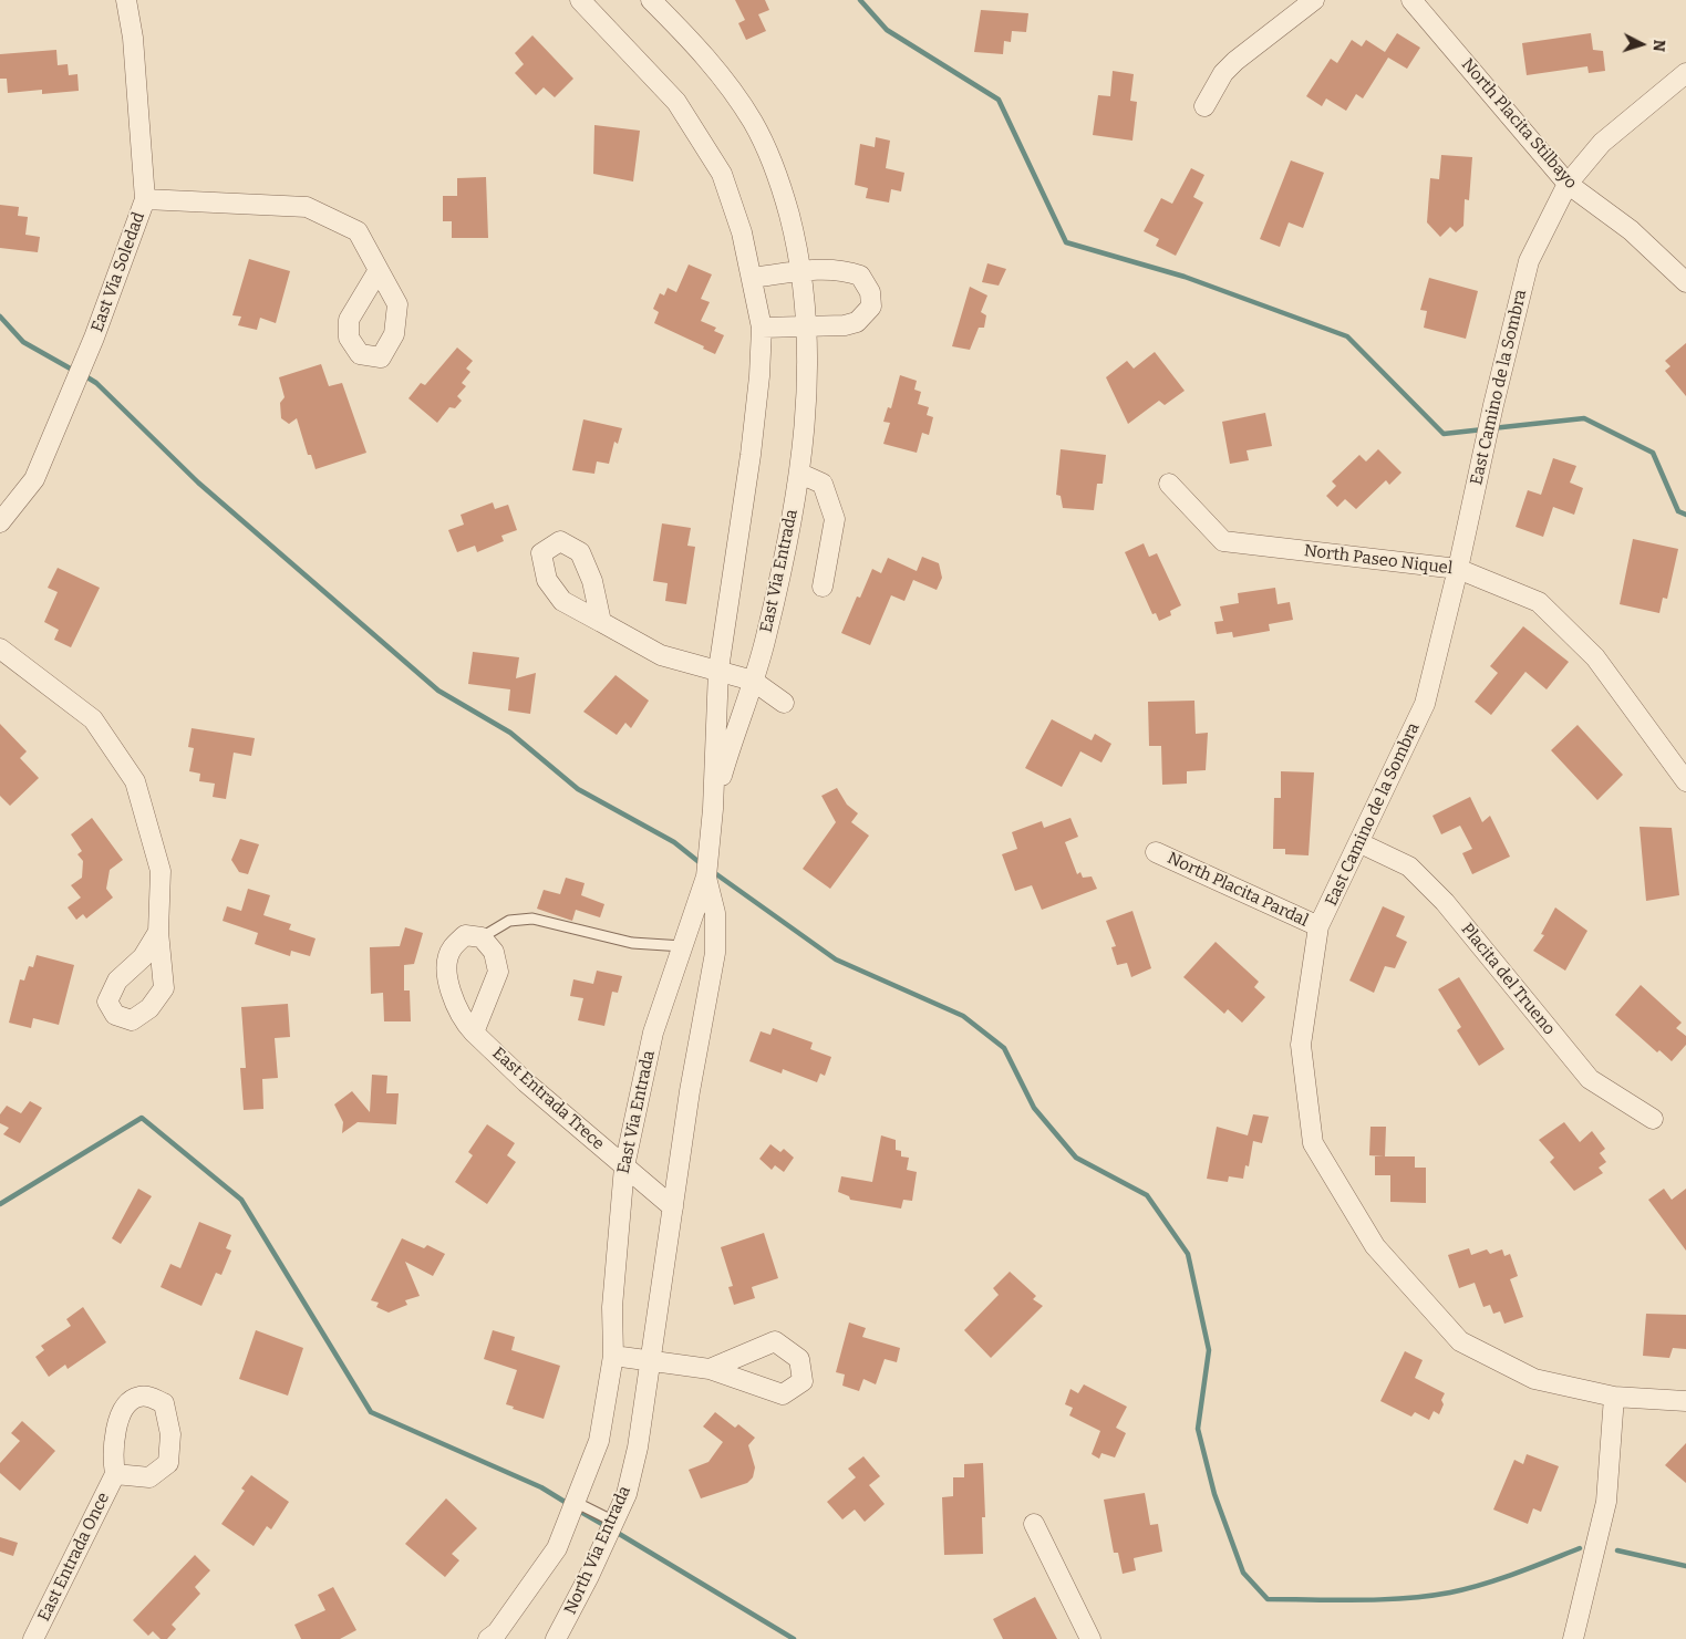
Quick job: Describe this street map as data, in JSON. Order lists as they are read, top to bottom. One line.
{"streets":{"street":["North Placita Stilbayo","East Via Soledad","East Camino de la Sombra","North Paseo Niquel","East Via Entrada","North Placita Pardal","Placita del Trueno","East Entrada Trece","North Via Entrada","East Entrada Once"]},"crossings":[["North Placita Stilbayo","East Camino de la Sombra"],["East Camino de la Sombra","North Paseo Niquel"],["East Camino de la Sombra","North Placita Pardal"],["East Camino de la Sombra","Placita del Trueno"],["East Via Entrada","East Entrada Trece"],["East Via Entrada","North Via Entrada"]],"north":"right"}
